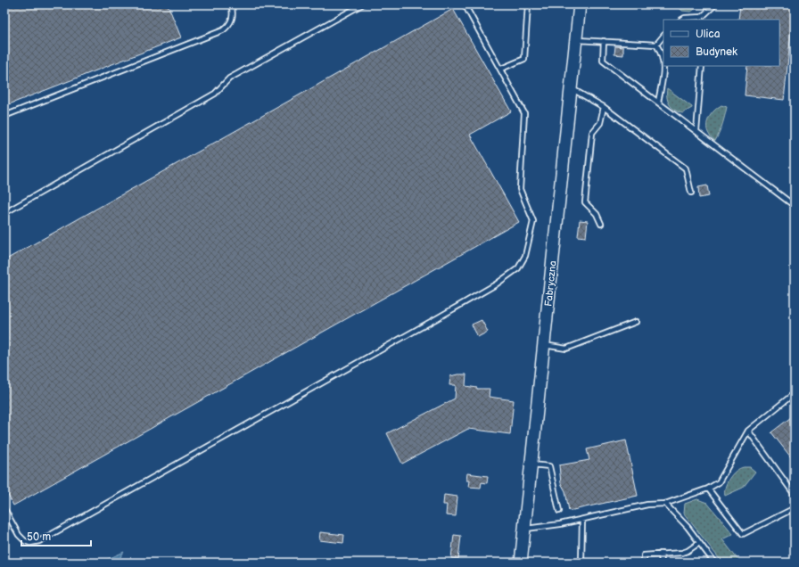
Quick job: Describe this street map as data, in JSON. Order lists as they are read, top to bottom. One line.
{"streets":{"main road":["Fabryczna"]},"legend":["Ulica","Budynek"],"scale_bar":"50 m"}
